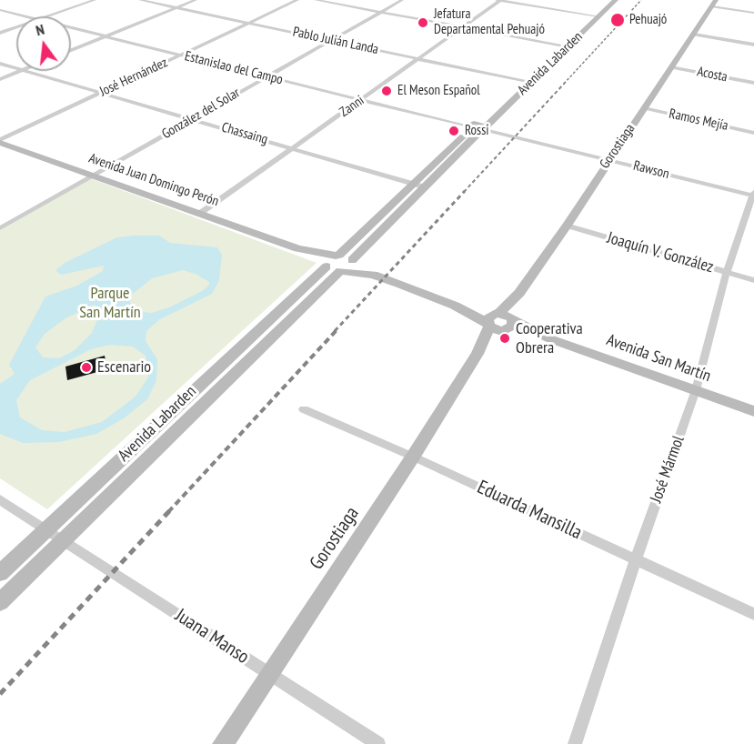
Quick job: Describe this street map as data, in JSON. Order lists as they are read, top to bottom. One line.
{"streets":{"main road":["Avenida Labarden","Gorostiaga","Avenida Juan Domingo Perón","Avenida San Martín"],"street":["Pablo Julián Landa","Estanislao del Campo","Acosta","José Hernández","Zanni","González del Solar","Ramos Mejía","Chassaing","Rawson","Joaquín V. González","José Mármol","Eduarda Mansilla","Juana Manso"]},"crossings":[["Pablo Julián Landa","Avenida Labarden"],["Pablo Julián Landa","José Hernández"],["Pablo Julián Landa","Zanni"],["Pablo Julián Landa","González del Solar"],["Avenida Labarden","Estanislao del Campo"],["Avenida Labarden","Chassaing"],["Avenida Labarden","Rawson"],["Avenida Labarden","Avenida Juan Domingo Perón"],["Avenida Labarden","Avenida San Martín"],["Avenida Labarden","Juana Manso"],["Estanislao del Campo","José Hernández"],["Estanislao del Campo","Zanni"],["Estanislao del Campo","González del Solar"],["Estanislao del Campo","Rawson"],["Acosta","Gorostiaga"],["José Hernández","Chassaing"],["José Hernández","Avenida Juan Domingo Perón"],["Zanni","Chassaing"],["Zanni","Avenida Juan Domingo Perón"],["González del Solar","Chassaing"],["González del Solar","Avenida Juan Domingo Perón"],["Ramos Mejía","Gorostiaga"],["Gorostiaga","Rawson"],["Gorostiaga","Joaquín V. González"],["Gorostiaga","Avenida San Martín"],["Gorostiaga","Eduarda Mansilla"],["Gorostiaga","Juana Manso"],["Rawson","José Mármol"],["Avenida Juan Domingo Perón","Avenida San Martín"],["Joaquín V. González","José Mármol"],["Avenida San Martín","José Mármol"],["José Mármol","Eduarda Mansilla"]],"parks":["Parque San Martín"],"places":["Pehuajó","Jefatura Departamental Pehuajó","El Meson Español","Rossi","Cooperativa Obrera","Escenario"],"north":"top"}
